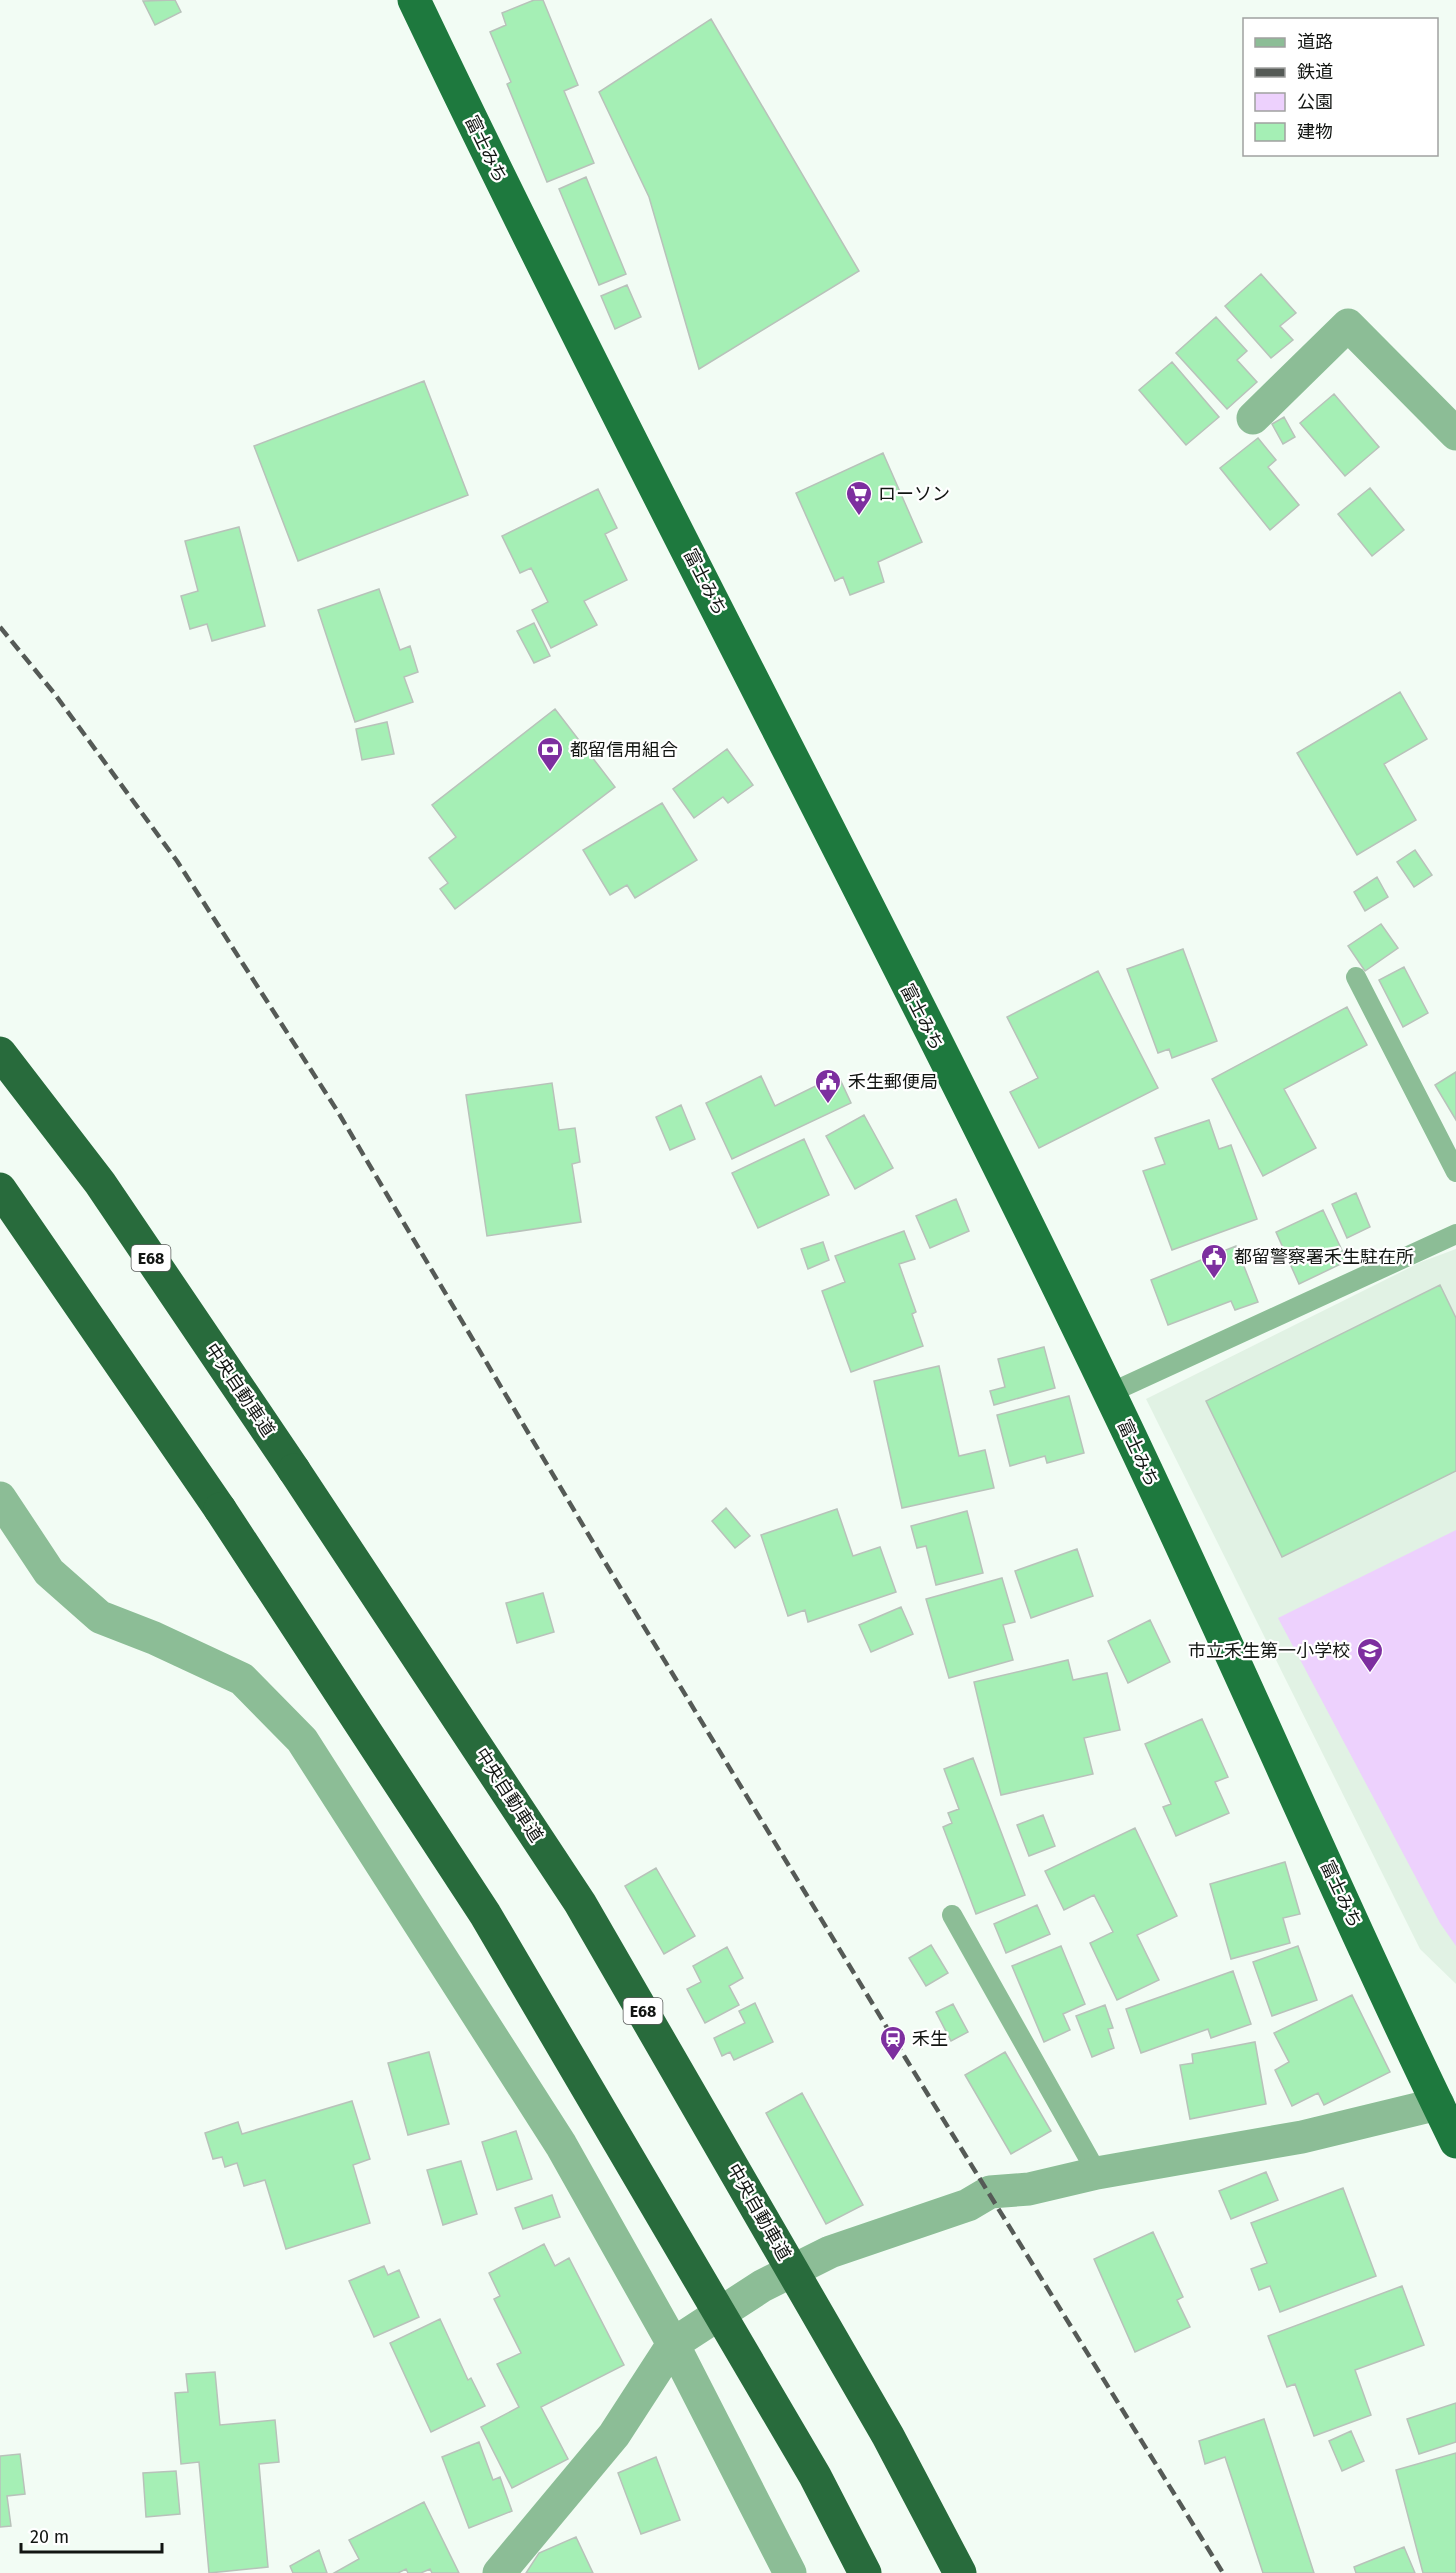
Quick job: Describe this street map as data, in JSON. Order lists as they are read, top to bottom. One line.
{"streets":{"highway":["富士みち","E68","中央自動車道"]},"places":{"supermarket":["ローソン"],"bank":["都留信用組合"],"public building":["禾生郵便局","都留警察署禾生駐在所"],"school or university":["市立禾生第一小学校"],"station":["禾生"]},"legend":["道路","鉄道","公園","建物"],"scale_bar":"20 m"}
